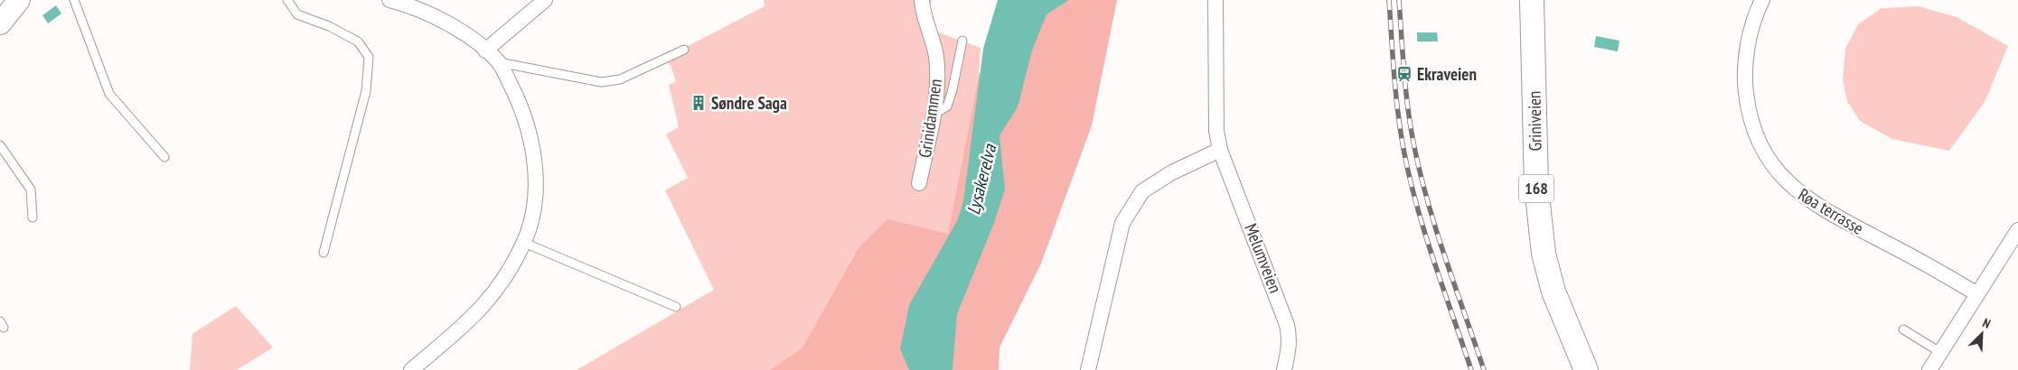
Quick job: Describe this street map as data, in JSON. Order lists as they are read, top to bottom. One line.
{"streets":{"main road":["Griniveien","168"],"street":["Grinidammen","Røa terrasse","Melumveien"]},"water":["Lysakerelva"],"places":{"station":["Ekraveien"],"building":["Søndre Saga"]},"north":"top right"}
